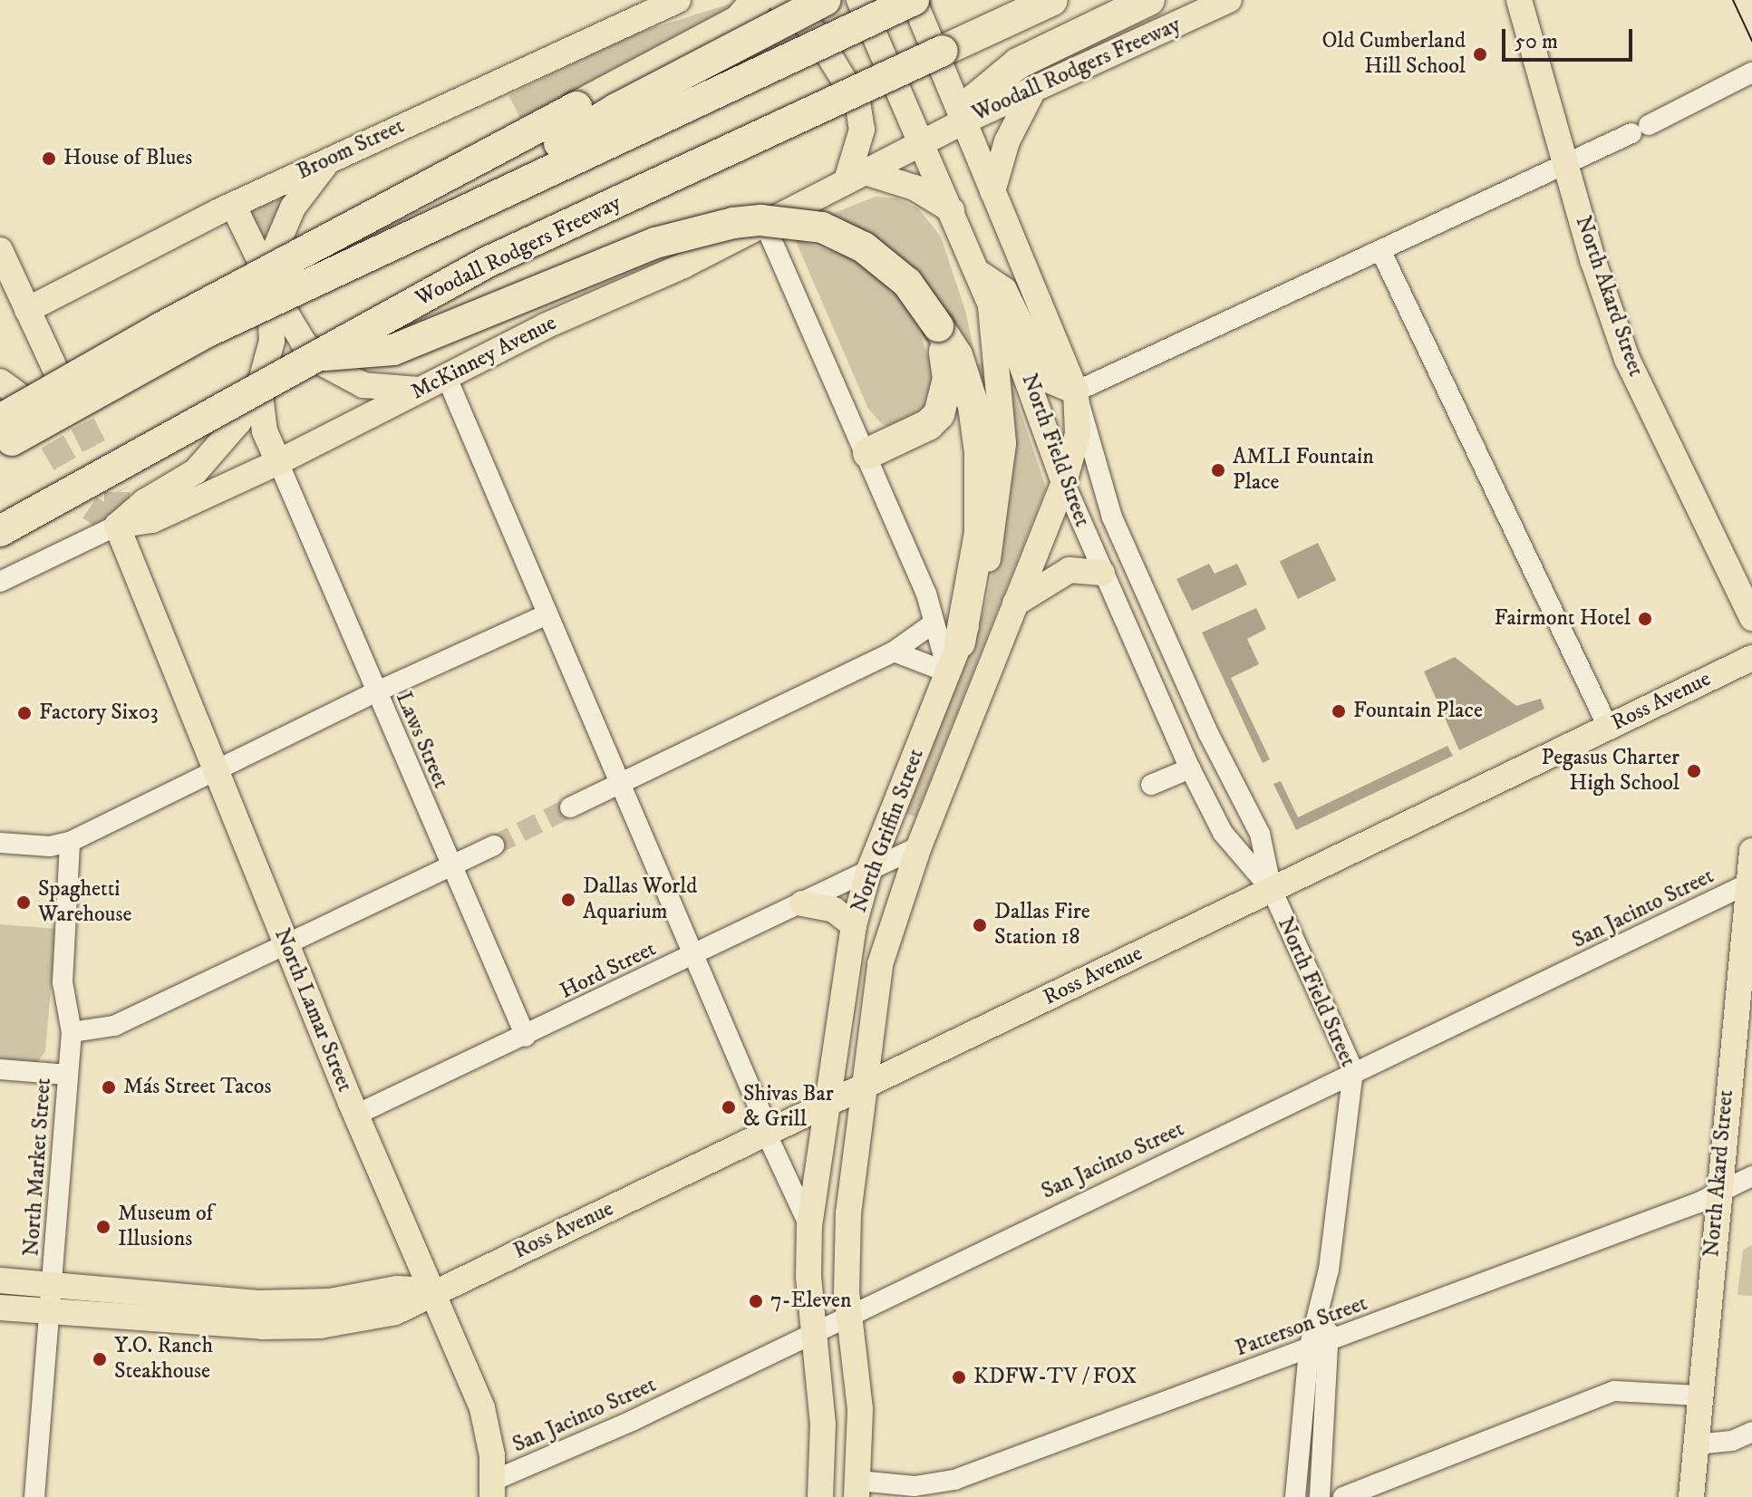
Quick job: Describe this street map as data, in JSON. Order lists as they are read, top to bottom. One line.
{"streets":{"highway":["Woodall Rodgers Freeway"],"main road":["Broom Street","North Akard Street","McKinney Avenue","North Field Street","Ross Avenue","North Griffin Street","North Lamar Street"],"street":["Laws Street","San Jacinto Street","Hord Street","North Market Street","Patterson Street"]},"crossings":[["Woodall Rodgers Freeway","McKinney Avenue"],["Woodall Rodgers Freeway","North Field Street"],["North Akard Street","San Jacinto Street"],["North Akard Street","Patterson Street"],["McKinney Avenue","North Field Street"],["McKinney Avenue","Laws Street"],["McKinney Avenue","North Lamar Street"],["North Field Street","Ross Avenue"],["North Field Street","North Griffin Street"],["North Field Street","San Jacinto Street"],["North Field Street","Patterson Street"],["Ross Avenue","North Griffin Street"],["Ross Avenue","North Lamar Street"],["Ross Avenue","North Market Street"],["Laws Street","Hord Street"],["North Griffin Street","San Jacinto Street"],["North Griffin Street","Hord Street"],["North Griffin Street","Patterson Street"],["San Jacinto Street","North Lamar Street"],["Hord Street","North Lamar Street"]],"places":["Old Cumberland Hill School","House of Blues","AMLI Fountain Place","Fairmont Hotel","Fountain Place","Factory Six03","Pegasus Charter High School","Dallas World Aquarium","Spaghetti Warehouse","Dallas Fire Station 18","Más Street Tacos","Shivas Bar & Grill","Museum of Illusions","7-Eleven","Y.O. Ranch Steakhouse","KDFW-TV / FOX"],"scale_bar":"50 m"}
